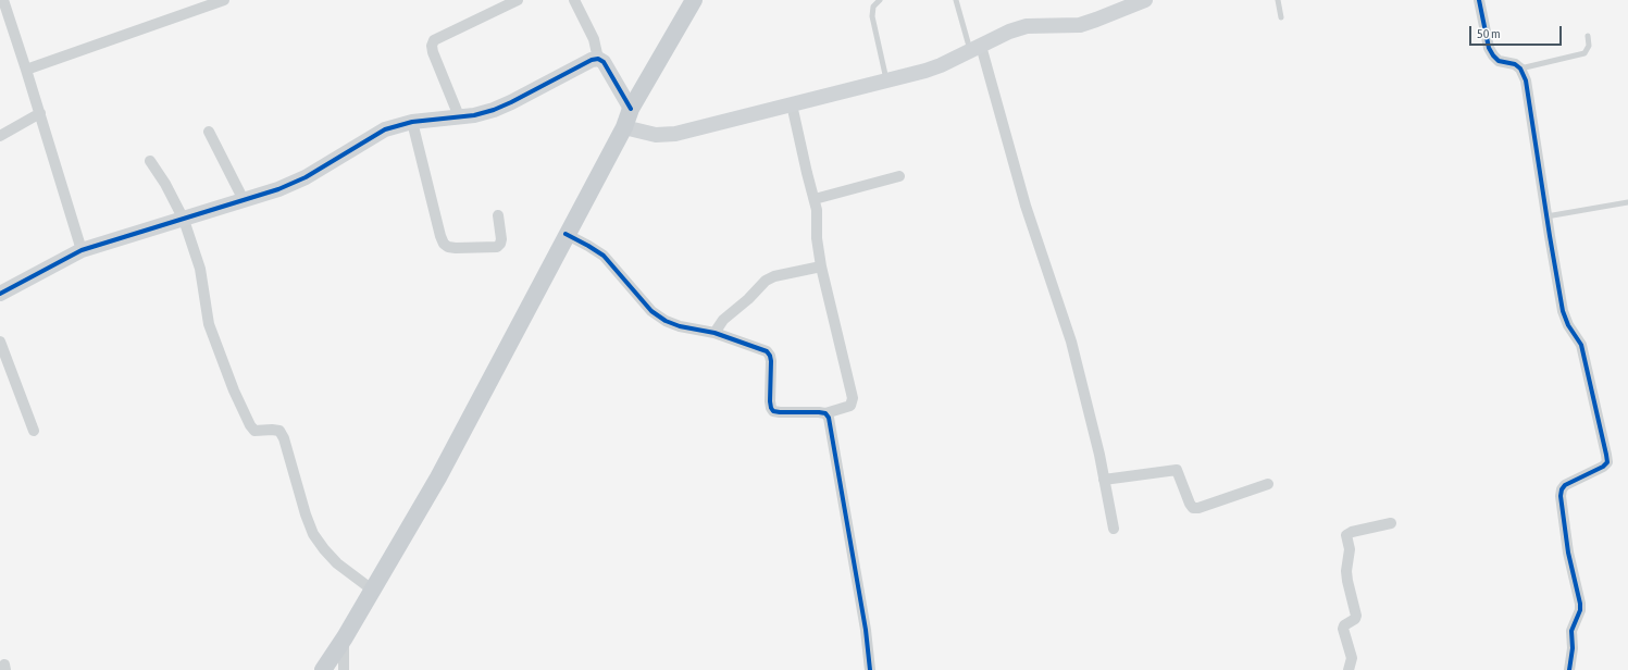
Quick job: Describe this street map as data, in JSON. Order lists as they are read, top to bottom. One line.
{"scale_bar":"50 m"}
